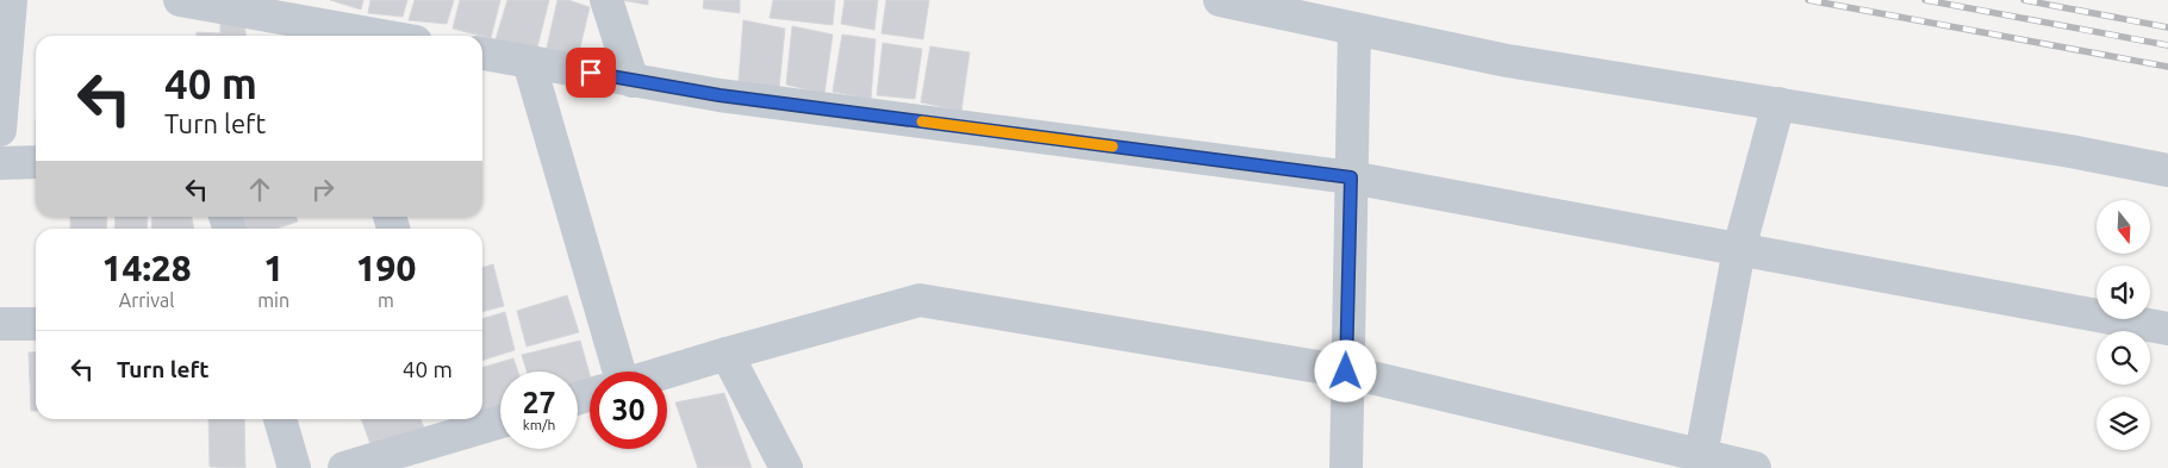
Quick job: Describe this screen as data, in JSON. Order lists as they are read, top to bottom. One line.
{"north":"bottom","page":{"turn":["40 m","Turn left"],"eta":["14:28","Arrival","1","min","190","m"],"list":[{"name":"Turn left","value":"40 m"}],"speed":"27 km/h","limit":"30"}}
